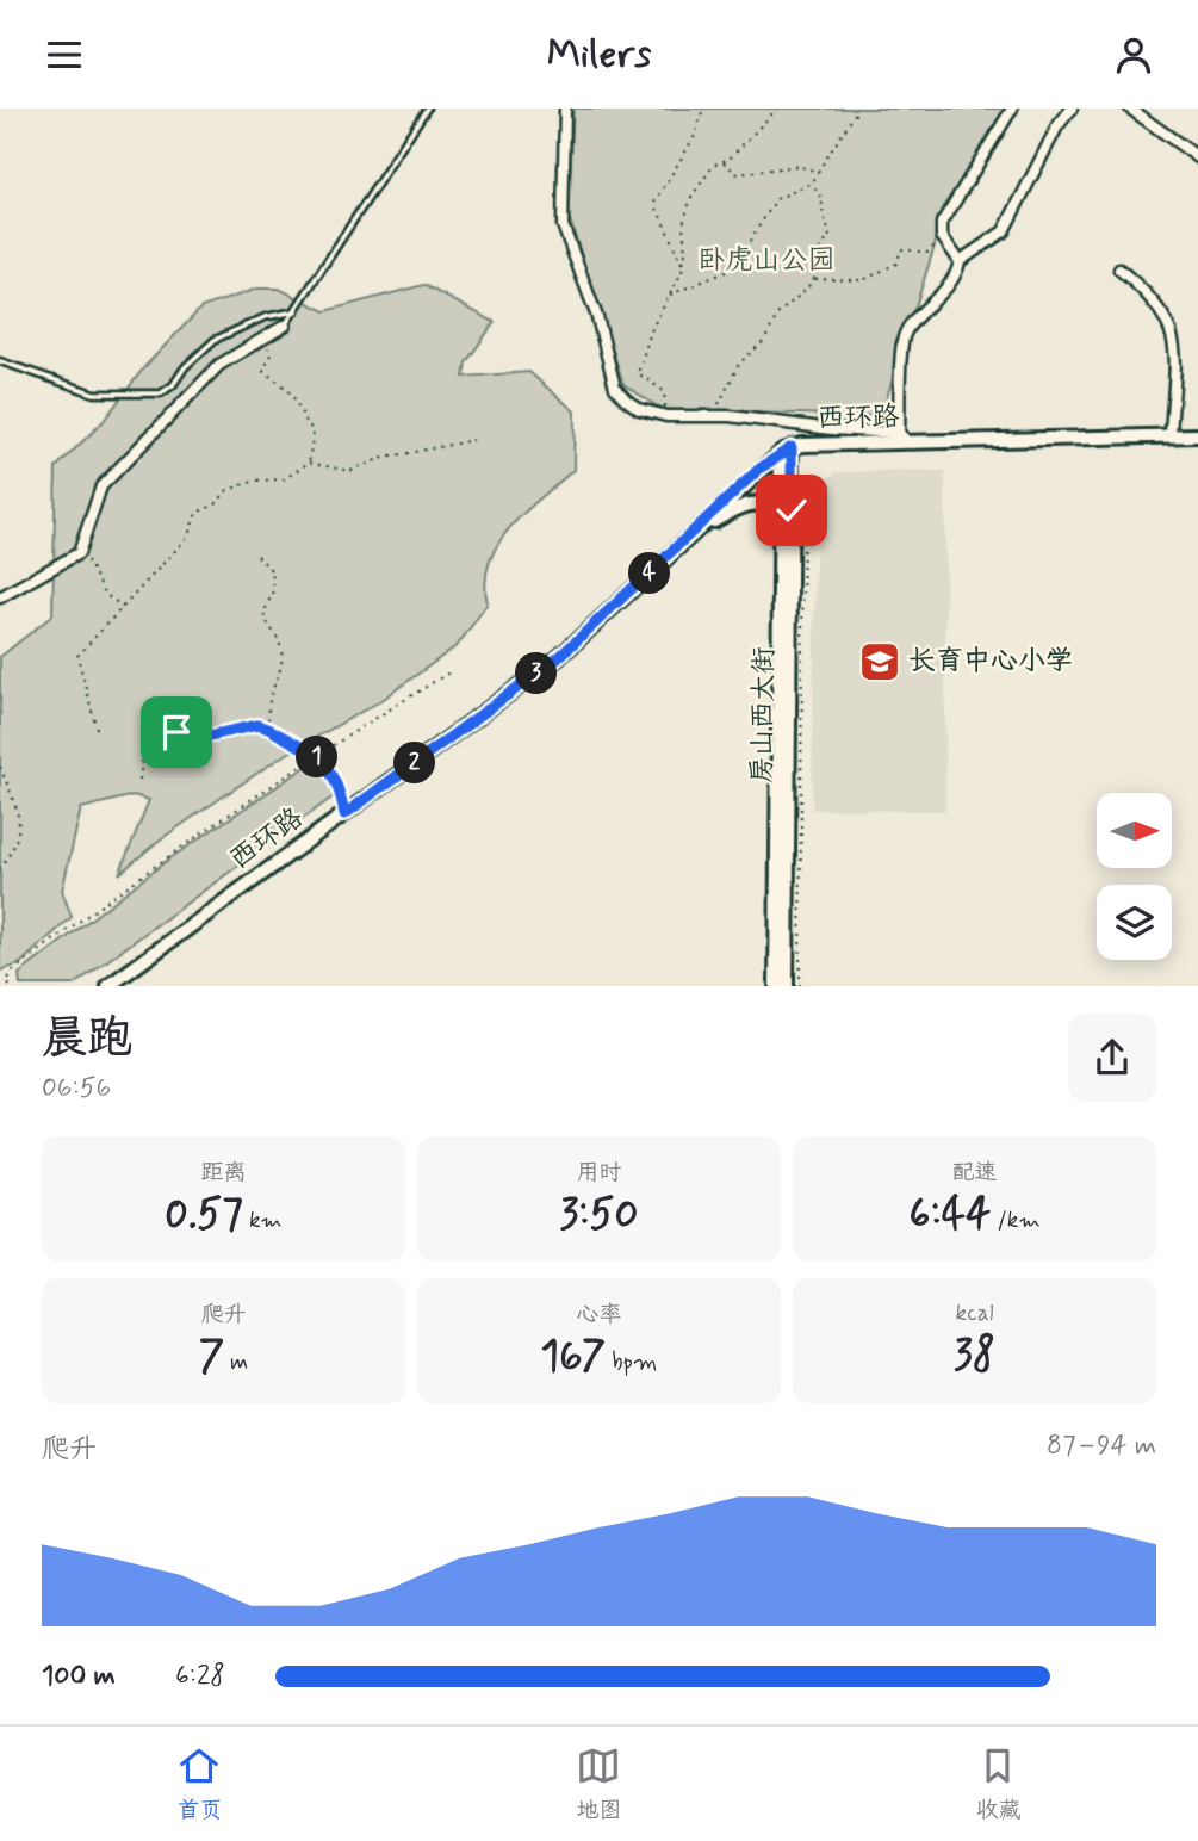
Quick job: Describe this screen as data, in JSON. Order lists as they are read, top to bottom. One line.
{"streets":{"main road":["西环路","房山西大街"]},"crossings":[["西环路","房山西大街"]],"parks":["卧虎山公园"],"places":{"school or university":["长育中心小学"]},"north":"right","page":{"header":"Milers","pins":["4","3","1","2"],"heading":["晨跑","06:56"],"stats":[["距离","0.57 km"],["用时","3:50"],["配速","6:44 /km"],["爬升","7 m"],["心率","167 bpm"],["kcal","38"]],"chart":["爬升","87–94 m"],"list":[{"name":"100 m","note":"6:28"}],"tabs":["首页","地图","收藏"]}}
